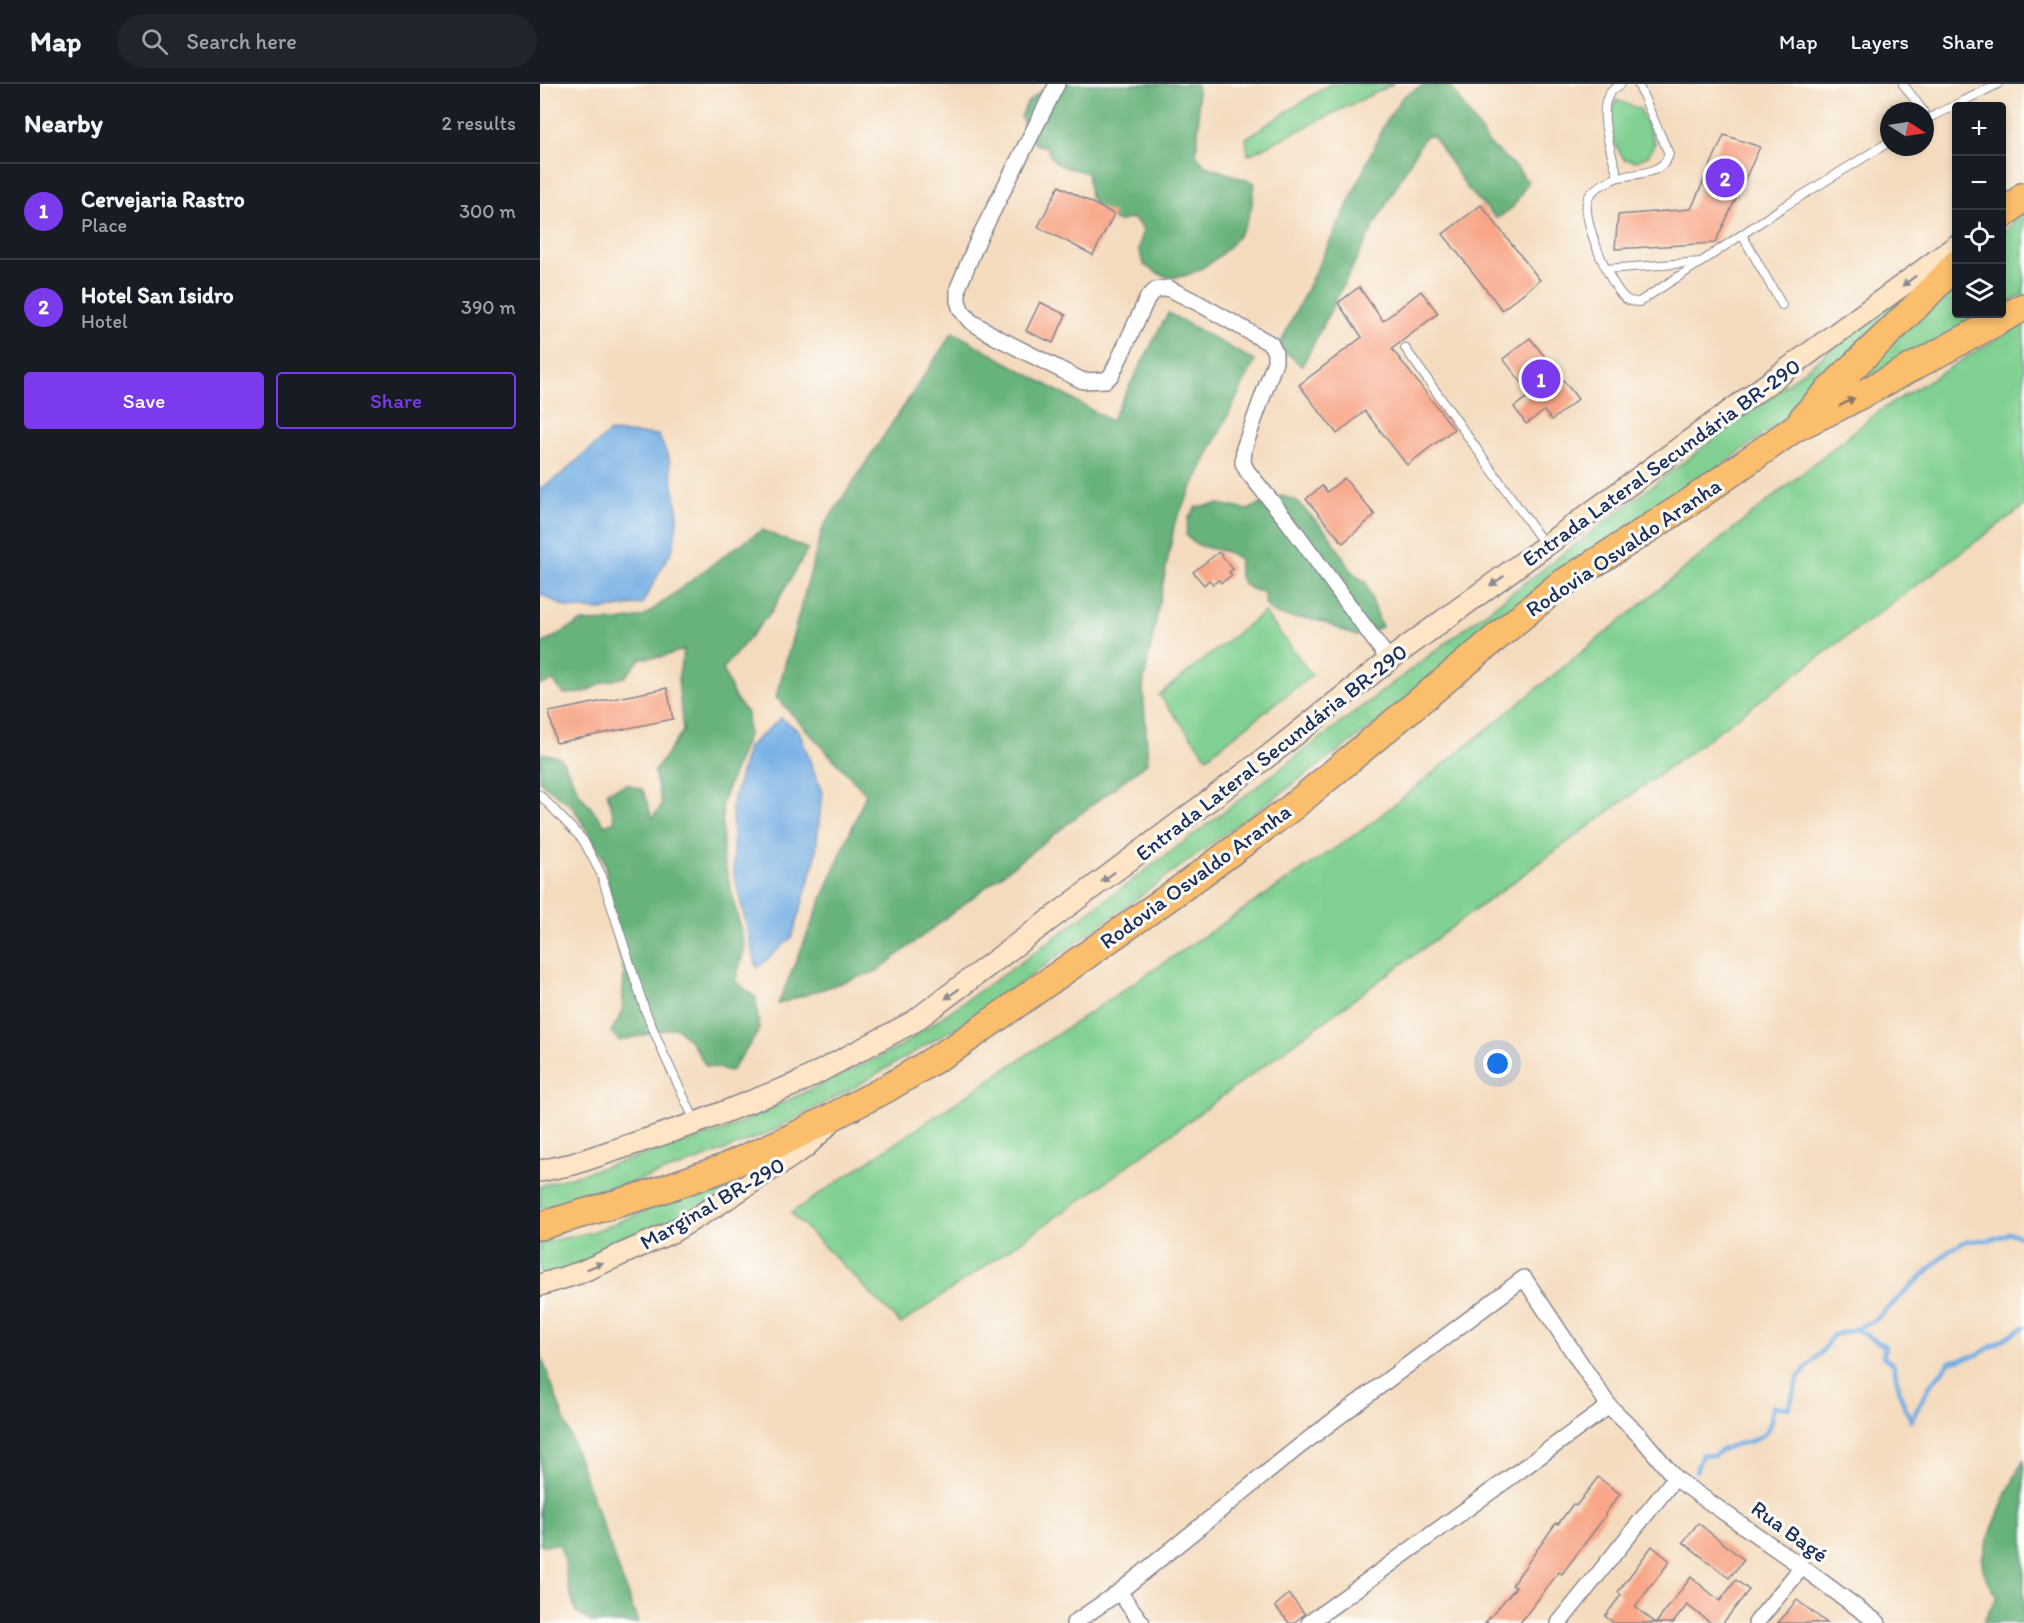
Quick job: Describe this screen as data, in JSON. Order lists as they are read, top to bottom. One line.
{"streets":{"highway":["Rodovia Osvaldo Aranha"],"main road":["Entrada Lateral Secundária BR-290","Marginal BR-290"],"street":["Rua Bagé"]},"crossings":[["Rodovia Osvaldo Aranha","Marginal BR-290"]],"one_way":["Entrada Lateral Secundária BR-290","Marginal BR-290"],"north":"right","page":{"header":"Map","search":"Search here","nav":["Map","Layers","Share"],"heading":["Nearby","2 results"],"map_buttons":["+","−"],"pins":["2","1"],"list":[{"mark":"1","name":"Cervejaria Rastro","note":"Place","value":"300 m"},{"mark":"2","name":"Hotel San Isidro","note":"Hotel","value":"390 m"}],"buttons":["Save","Share"]}}
